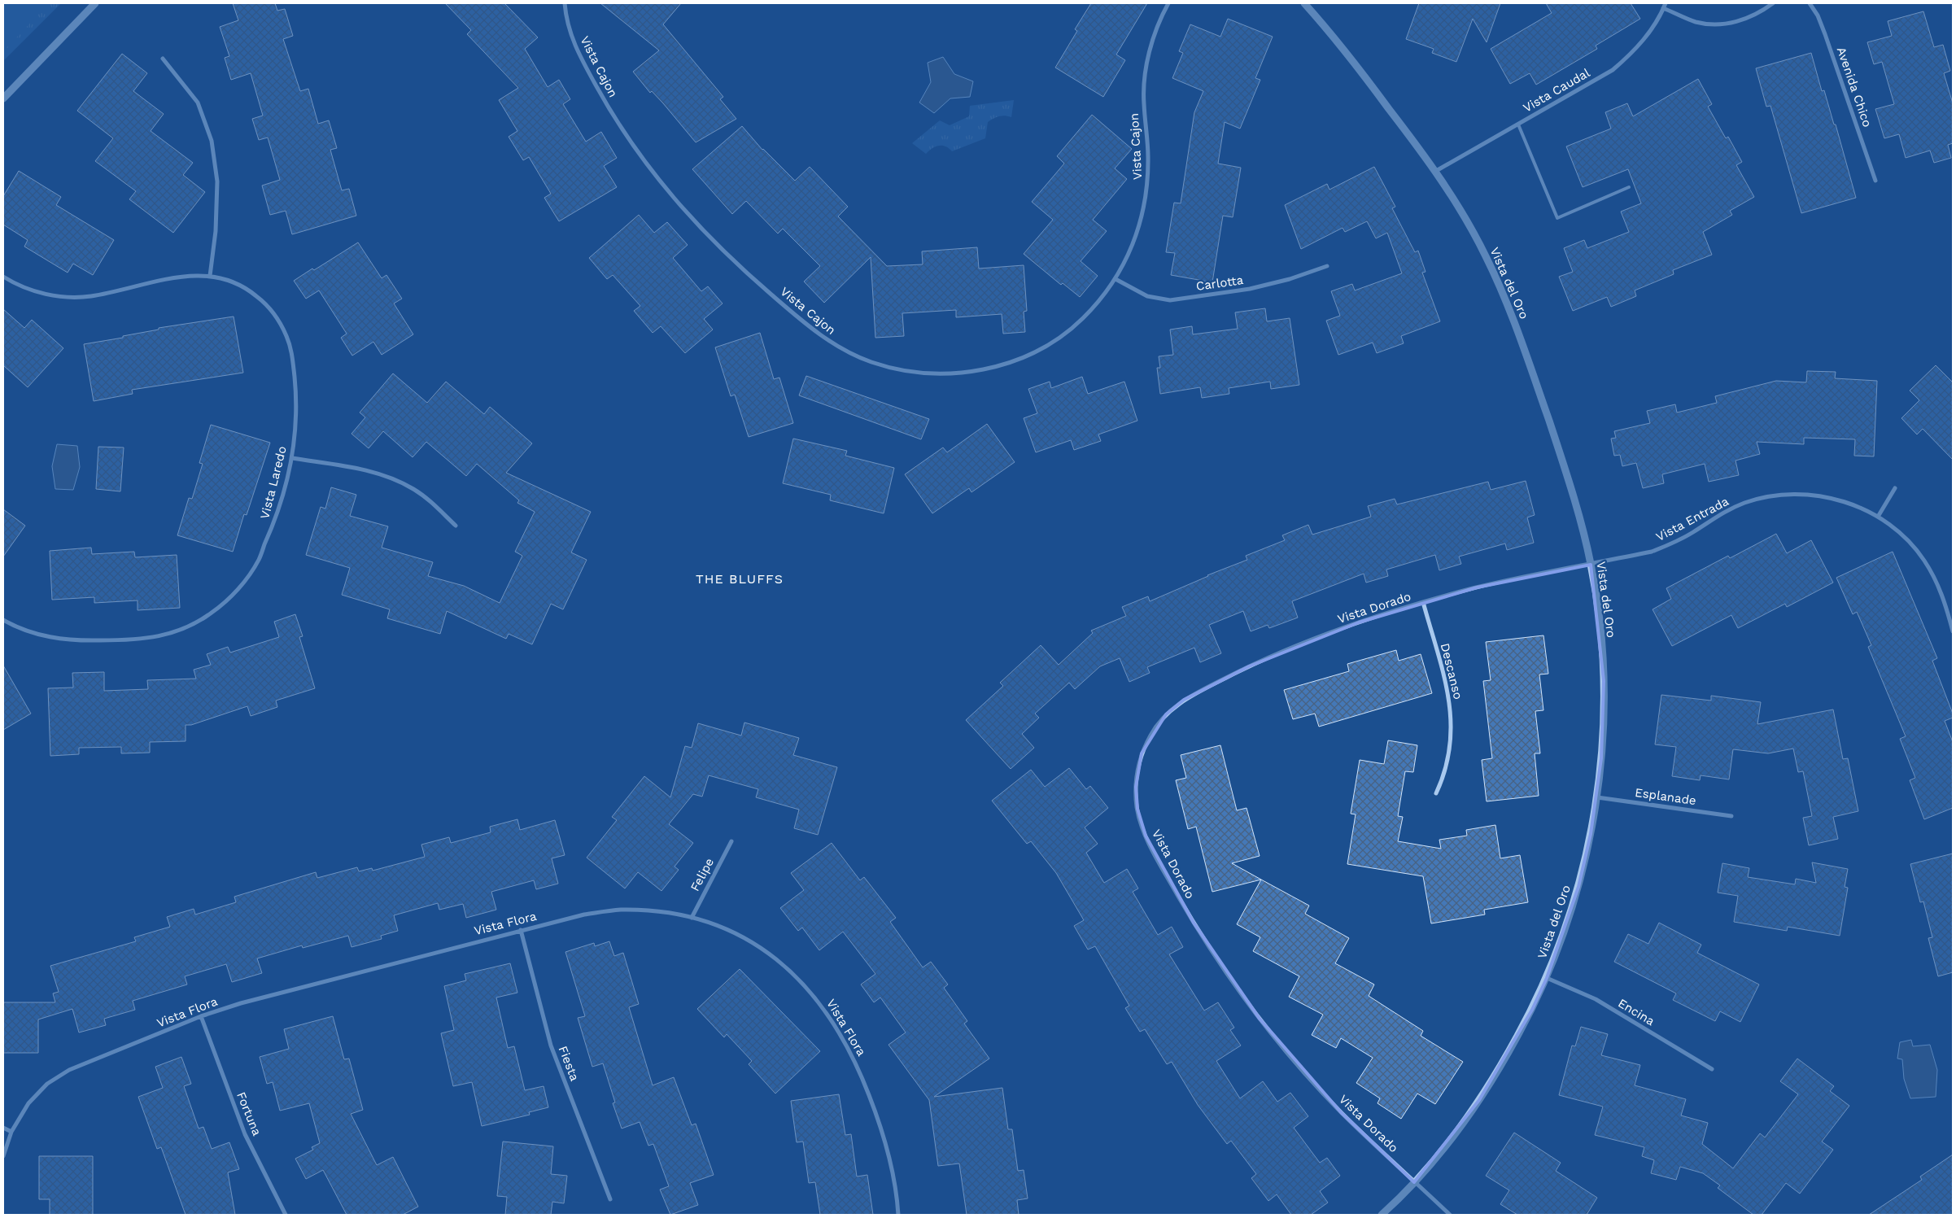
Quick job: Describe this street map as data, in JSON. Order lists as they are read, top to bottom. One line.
{"streets":{"street":["Vista Cajon","Avenida Chico","Vista Caudal","Carlotta","Vista del Oro","Vista Laredo","Vista Entrada","Vista Dorado","Descanso","Esplanade","Felipe","Vista Flora","Encina","Fiesta","Fortuna"]},"crossings":[["Vista Cajon","Carlotta"],["Vista Caudal","Vista del Oro"],["Vista del Oro","Vista Entrada"],["Vista del Oro","Vista Dorado"],["Vista del Oro","Esplanade"],["Vista del Oro","Encina"],["Vista Entrada","Vista Dorado"],["Vista Dorado","Descanso"],["Felipe","Vista Flora"],["Vista Flora","Fiesta"],["Vista Flora","Fortuna"]],"districts":["THE BLUFFS"]}
